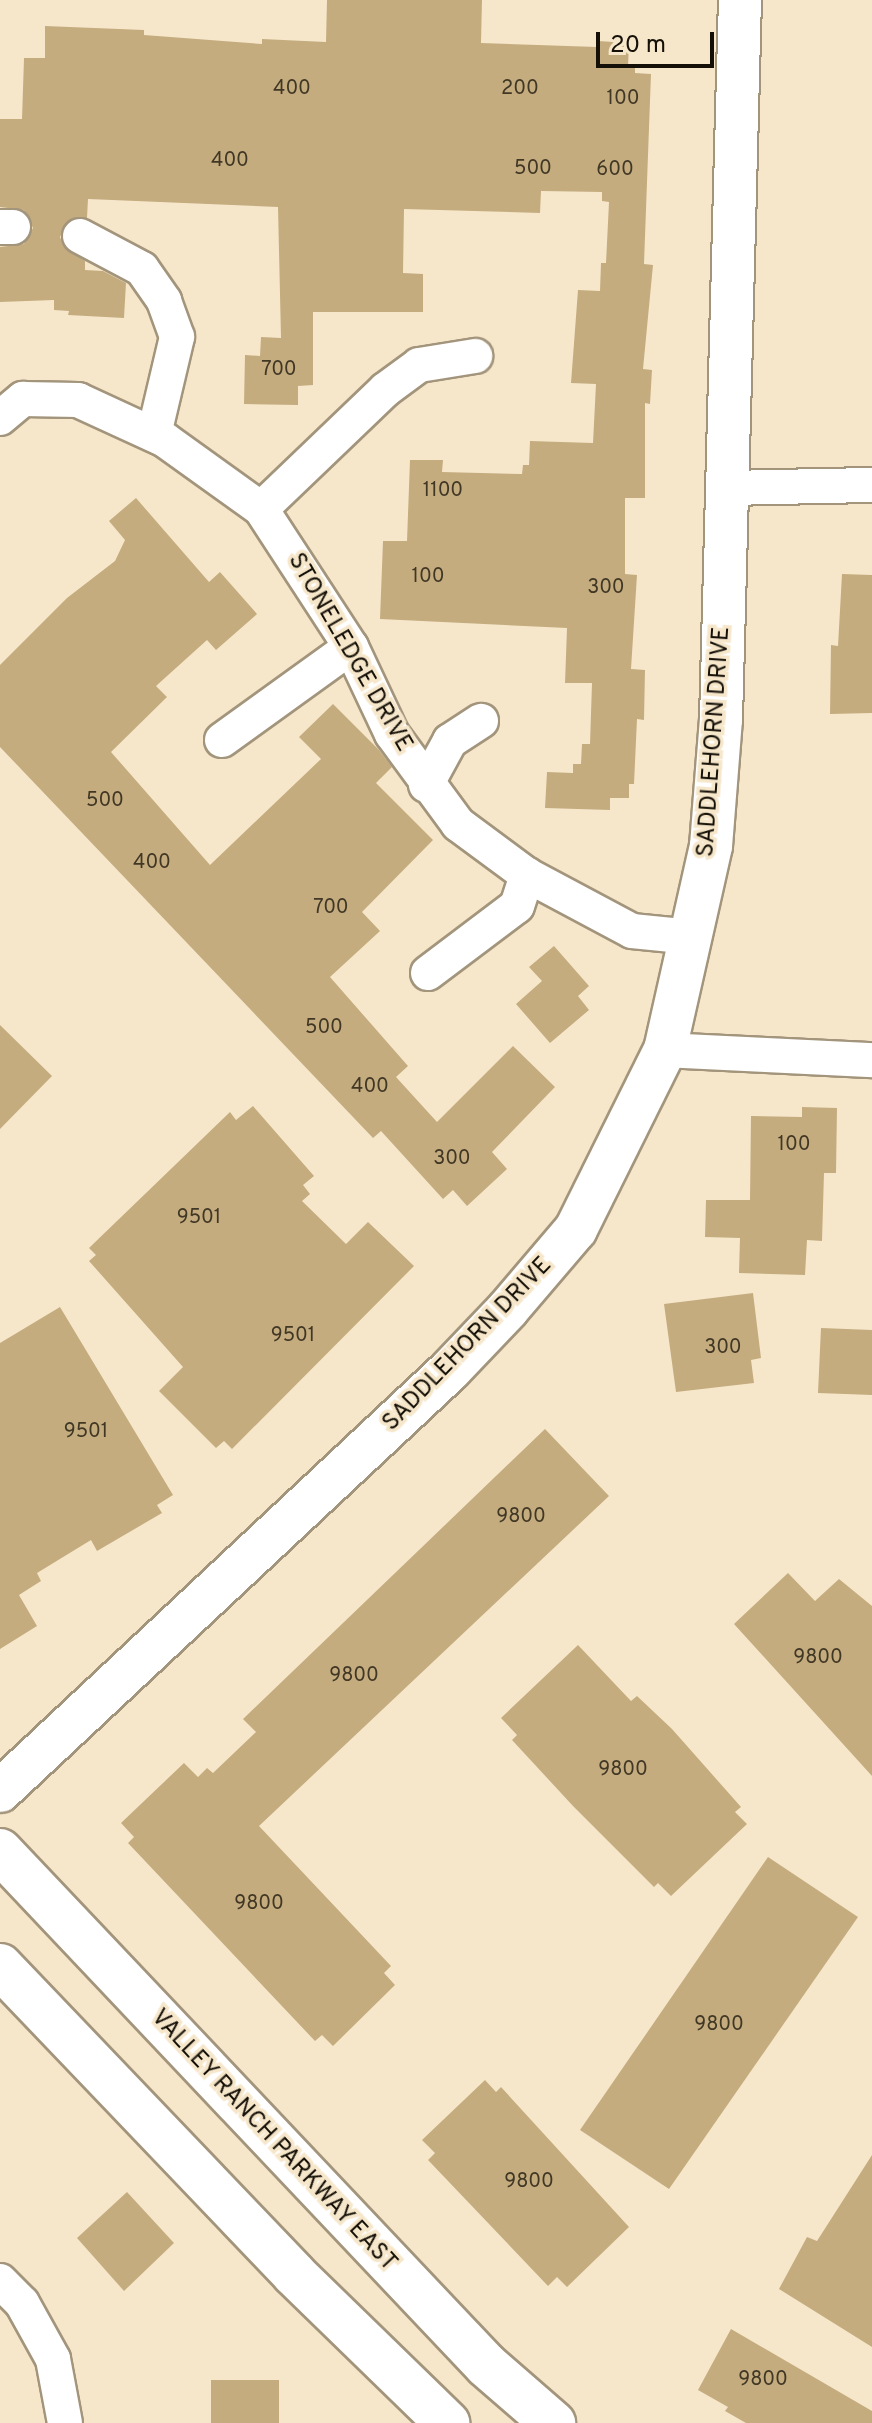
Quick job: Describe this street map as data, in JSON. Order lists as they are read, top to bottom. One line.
{"streets":{"main road":["VALLEY RANCH PARKWAY EAST"],"street":["STONELEDGE DRIVE","SADDLEHORN DRIVE"]},"crossings":[["STONELEDGE DRIVE","SADDLEHORN DRIVE"]],"house_numbers":["400","200","100","400","500","600","700","1100","100","300","500","400","700","500","400","100","300","9501","9501","300","9501","9800","9800","9800","9800","9800","9800","9800","9800"],"scale_bar":"20 m"}
